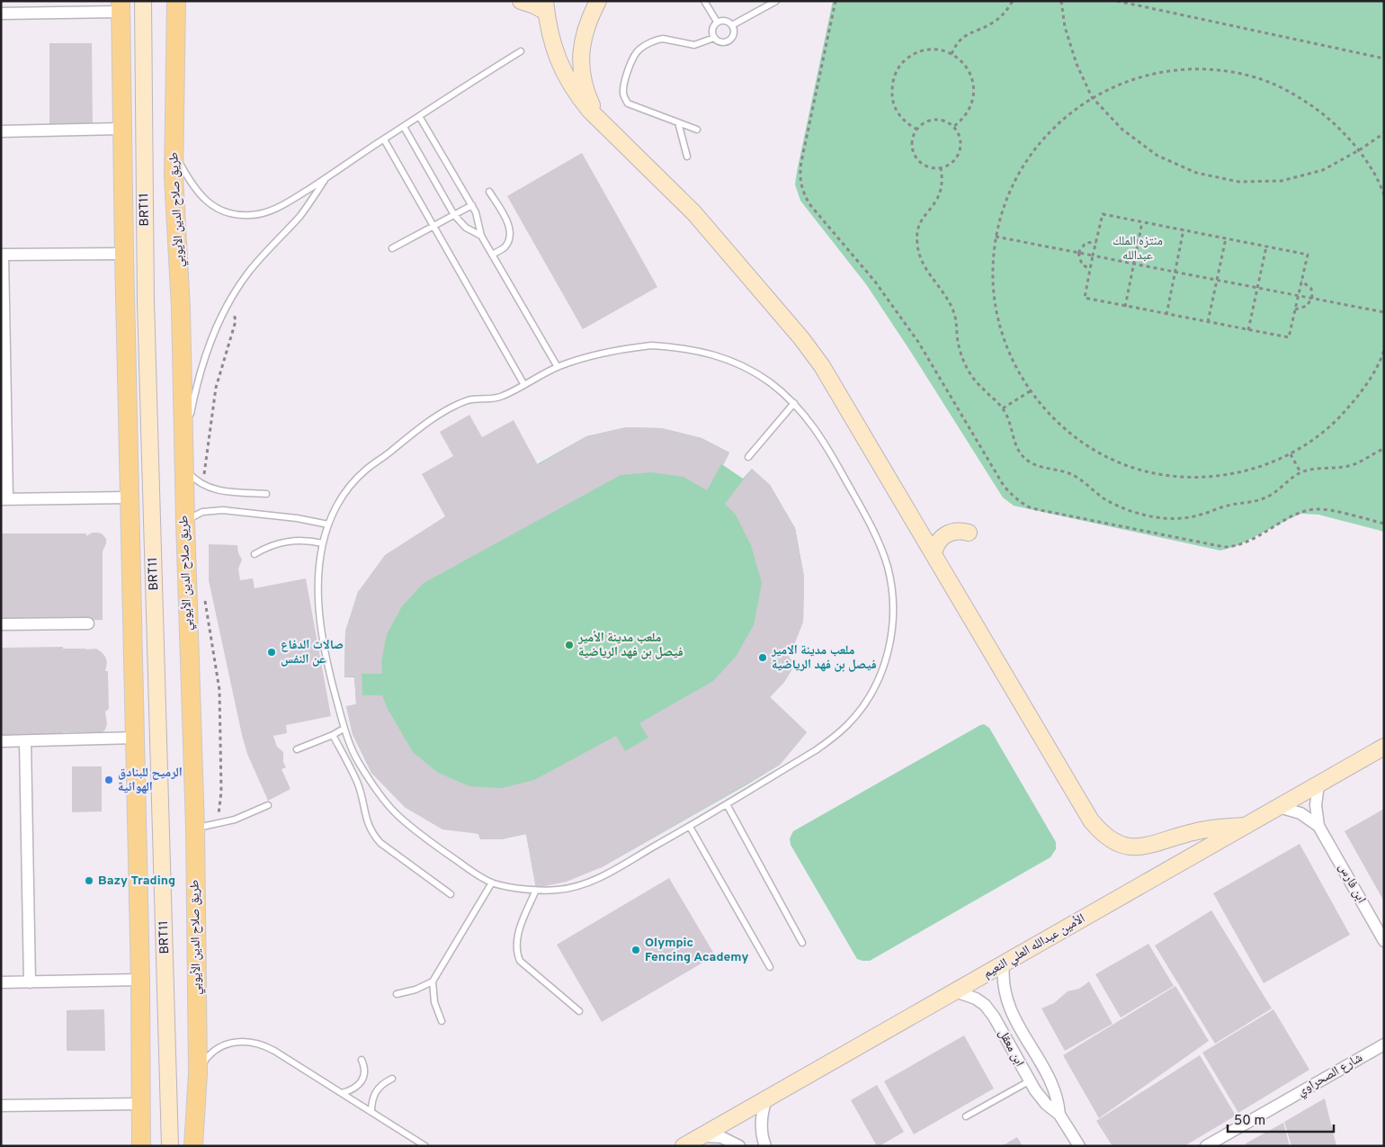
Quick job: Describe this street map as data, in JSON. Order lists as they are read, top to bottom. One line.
{"streets":{"main road":["BRT11","طريق صلاح الدين الأيوبي","الأمين عبدالله العلي النعيم"],"street":["ابن فارس","ابن معقل","شارع الصحراوي"]},"crossings":[["الأمين عبدالله العلي النعيم","ابن معقل"]],"parks":["منتزه الملك عبدالله"],"places":["ملعب مدينة الأمير فيصل بن فهد الرياضية","صالات الدفاع عن النفس","ملعب مدينة الامير فيصل بن فهد الرياضية","الرميح للبنادق الهوائية","Bazy Trading","Olympic Fencing Academy"],"scale_bar":"50 m"}
